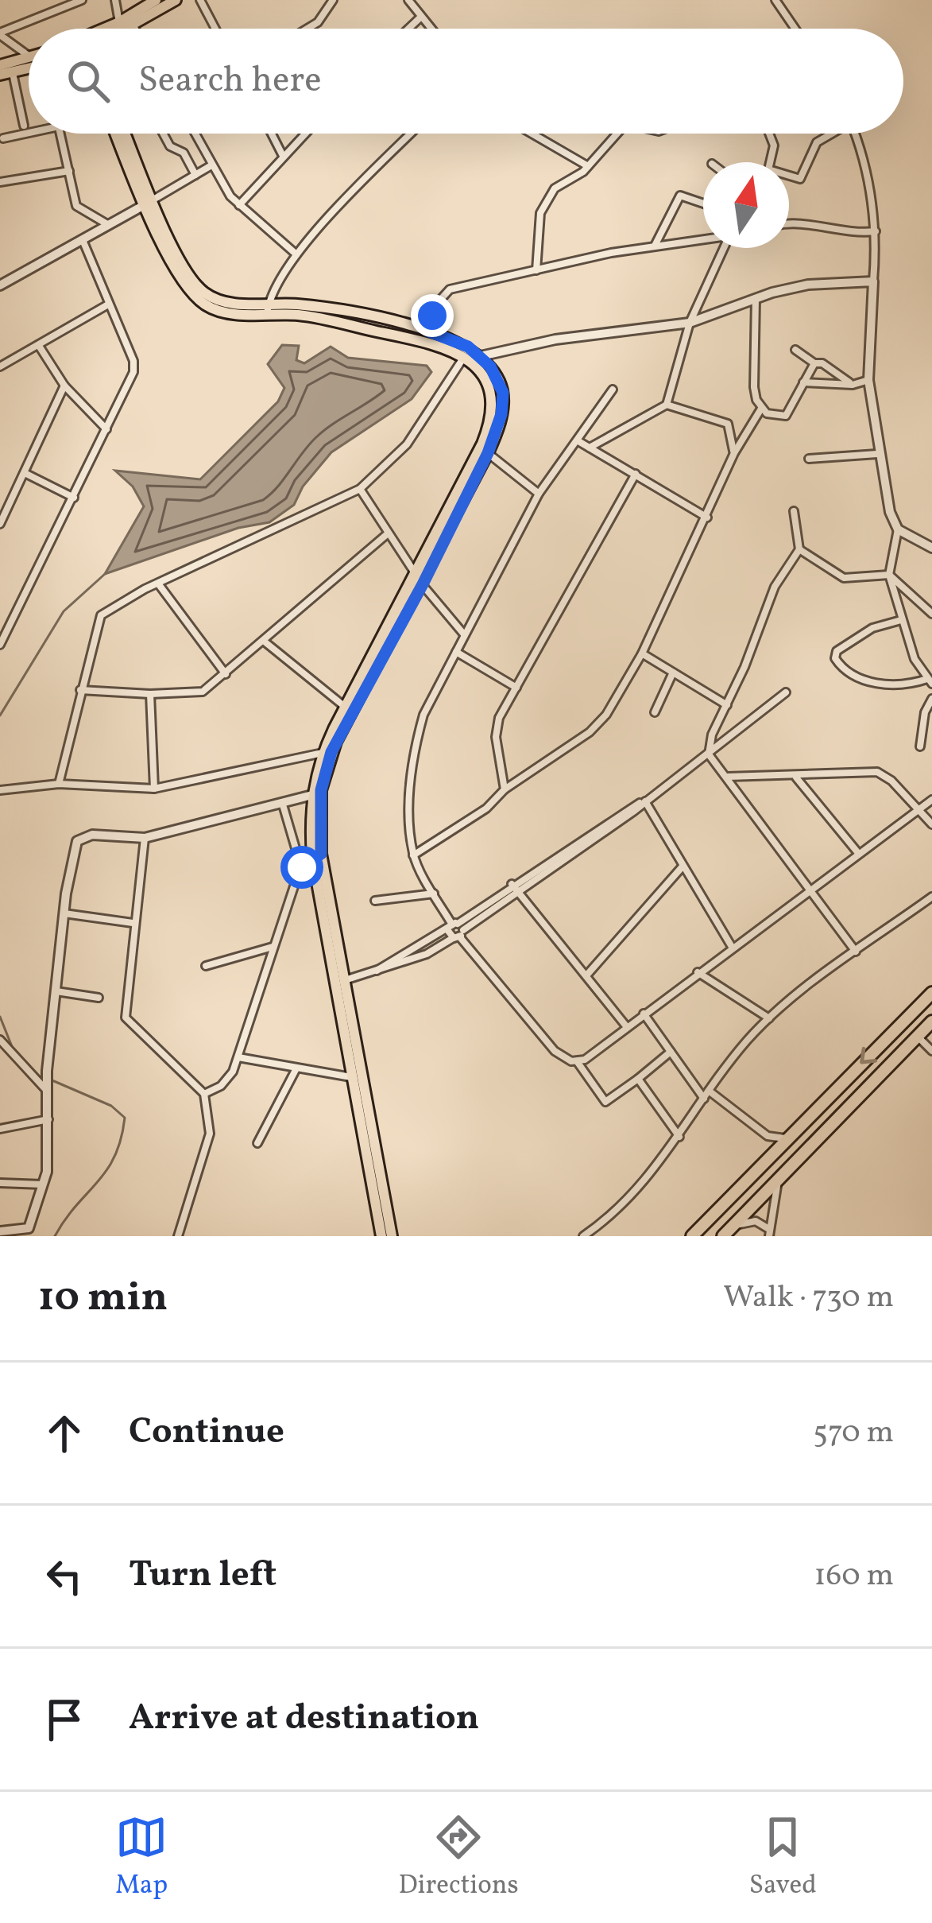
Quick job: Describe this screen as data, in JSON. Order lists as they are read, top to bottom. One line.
{"north":"top","page":{"search":"Search here","heading":["10 min","Walk · 730 m"],"list":[["Continue","570 m"],["Turn left","160 m"],"Arrive at destination"],"nav":["Map","Directions","Saved"]}}
